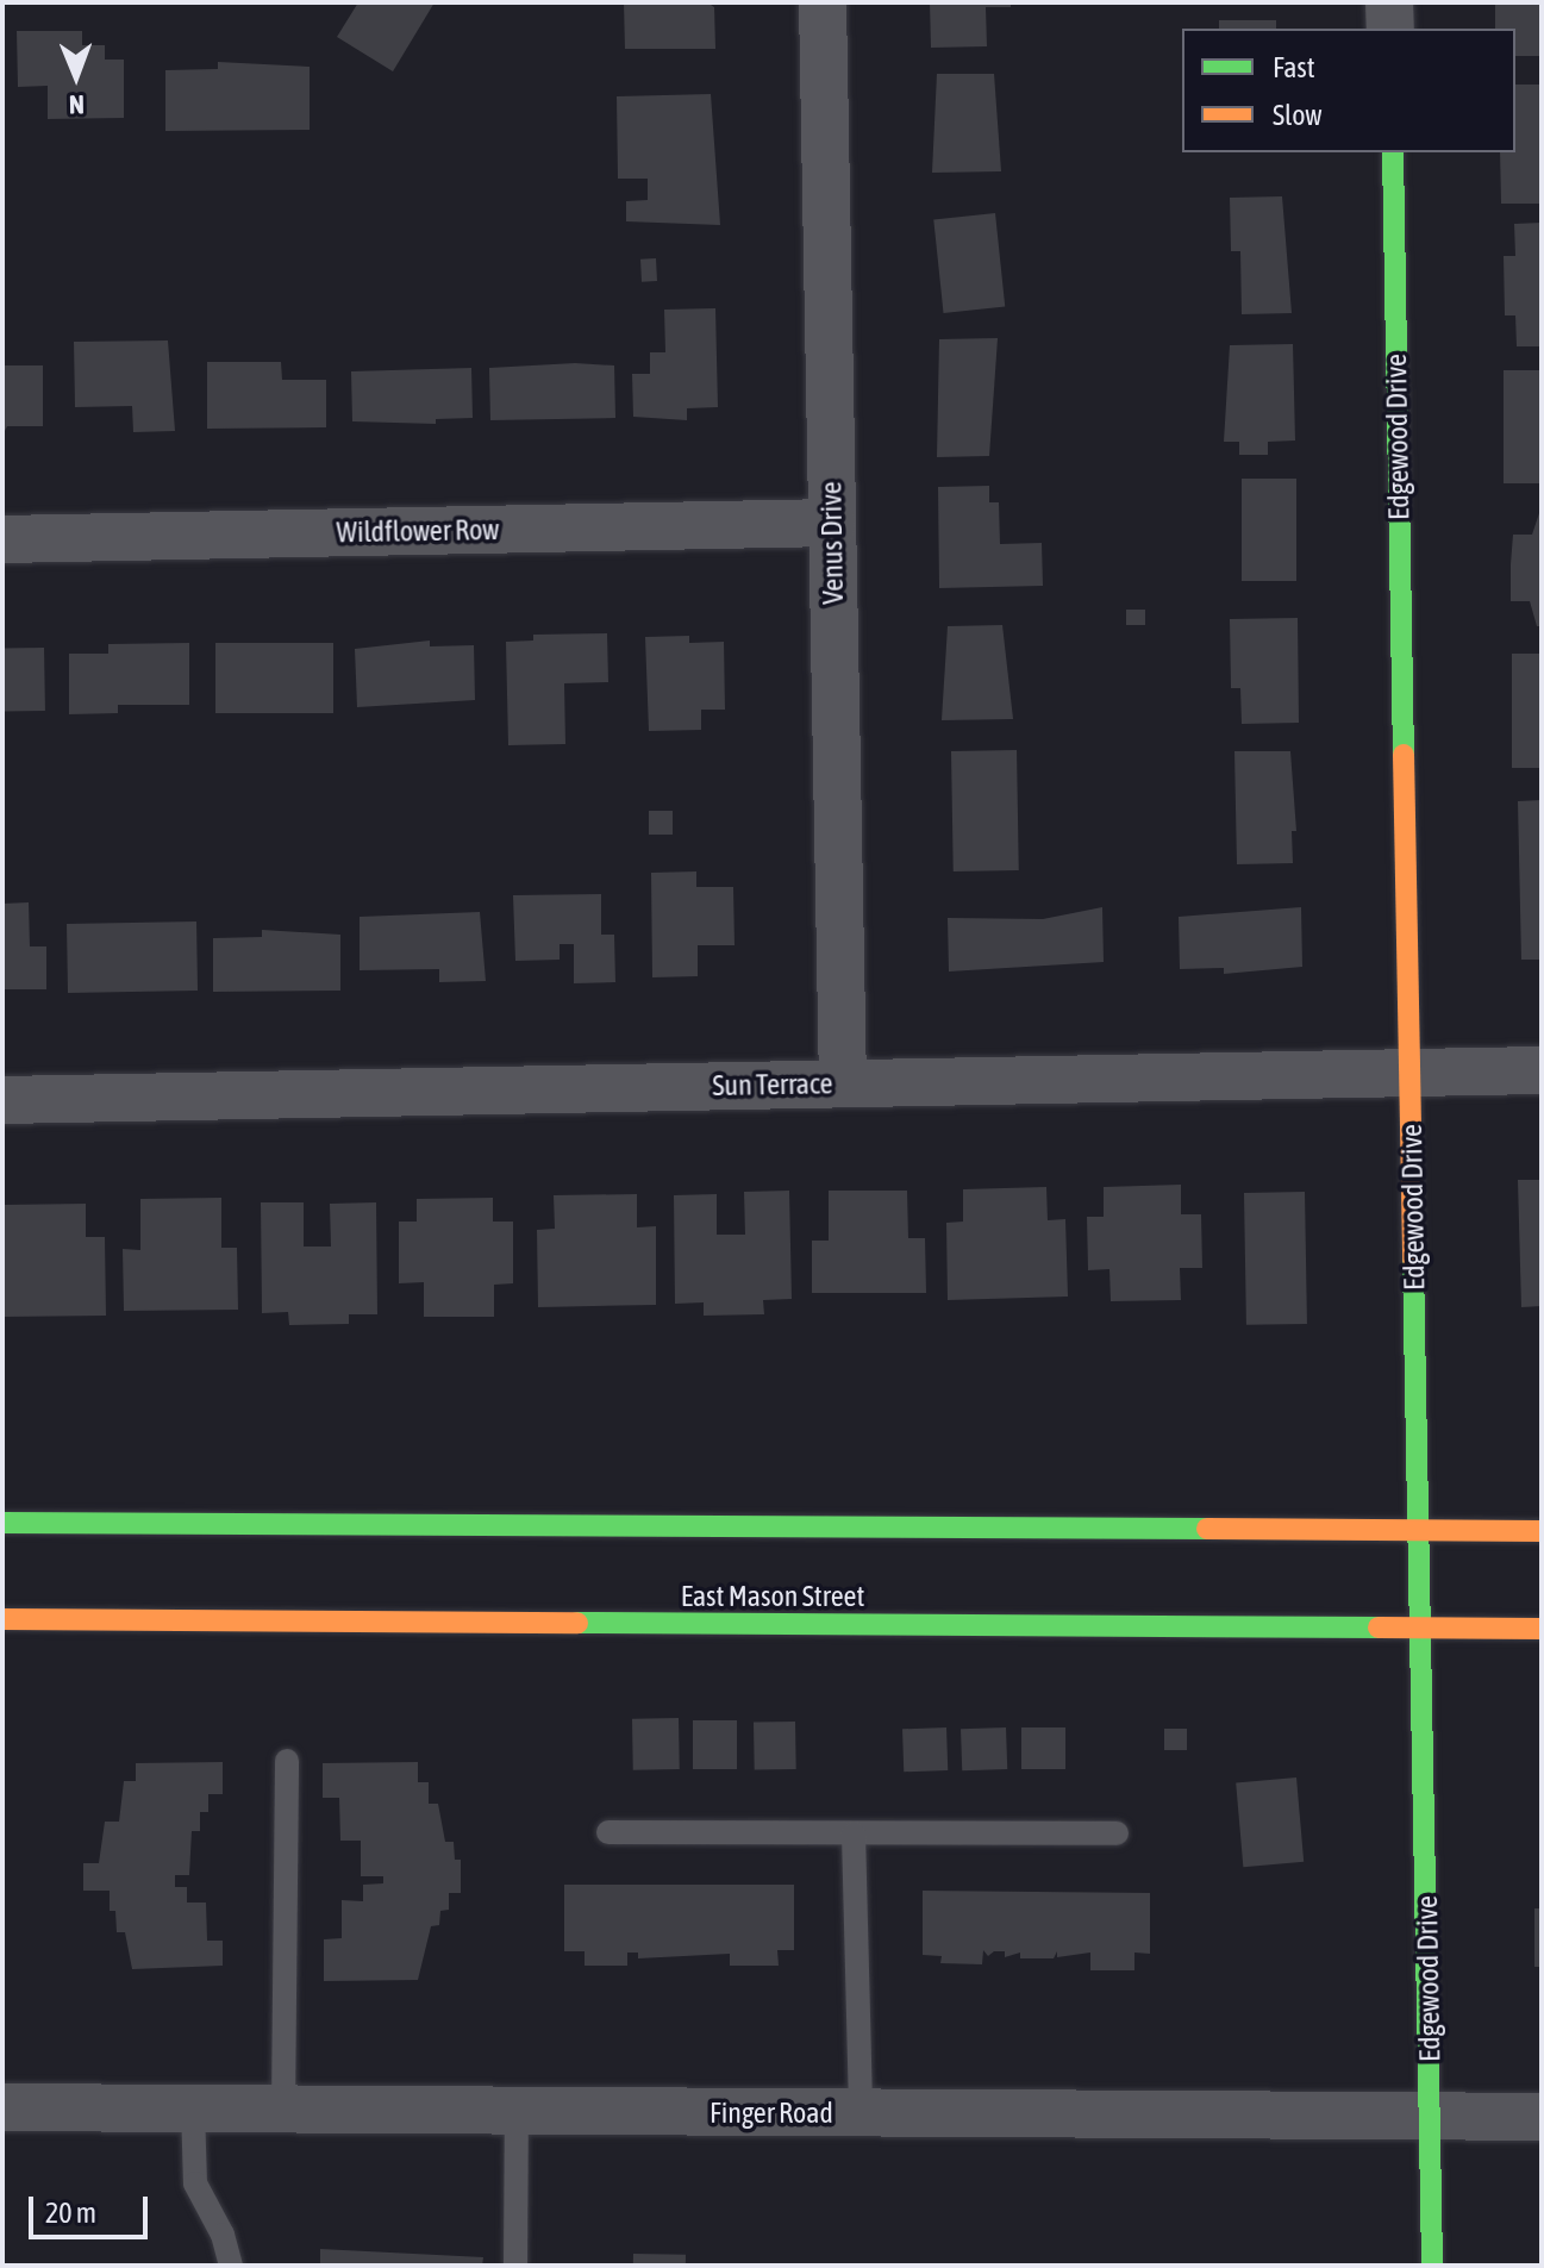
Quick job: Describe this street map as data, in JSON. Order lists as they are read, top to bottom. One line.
{"streets":{"main road":["Edgewood Drive","East Mason Street"],"street":["Wildflower Row","Venus Drive","Sun Terrace","Finger Road"]},"crossings":[["Edgewood Drive","Sun Terrace"],["Edgewood Drive","East Mason Street"],["Edgewood Drive","Finger Road"],["Wildflower Row","Venus Drive"],["Venus Drive","Sun Terrace"]],"legend":["Fast","Slow"],"scale_bar":"20 m","north":"bottom"}
